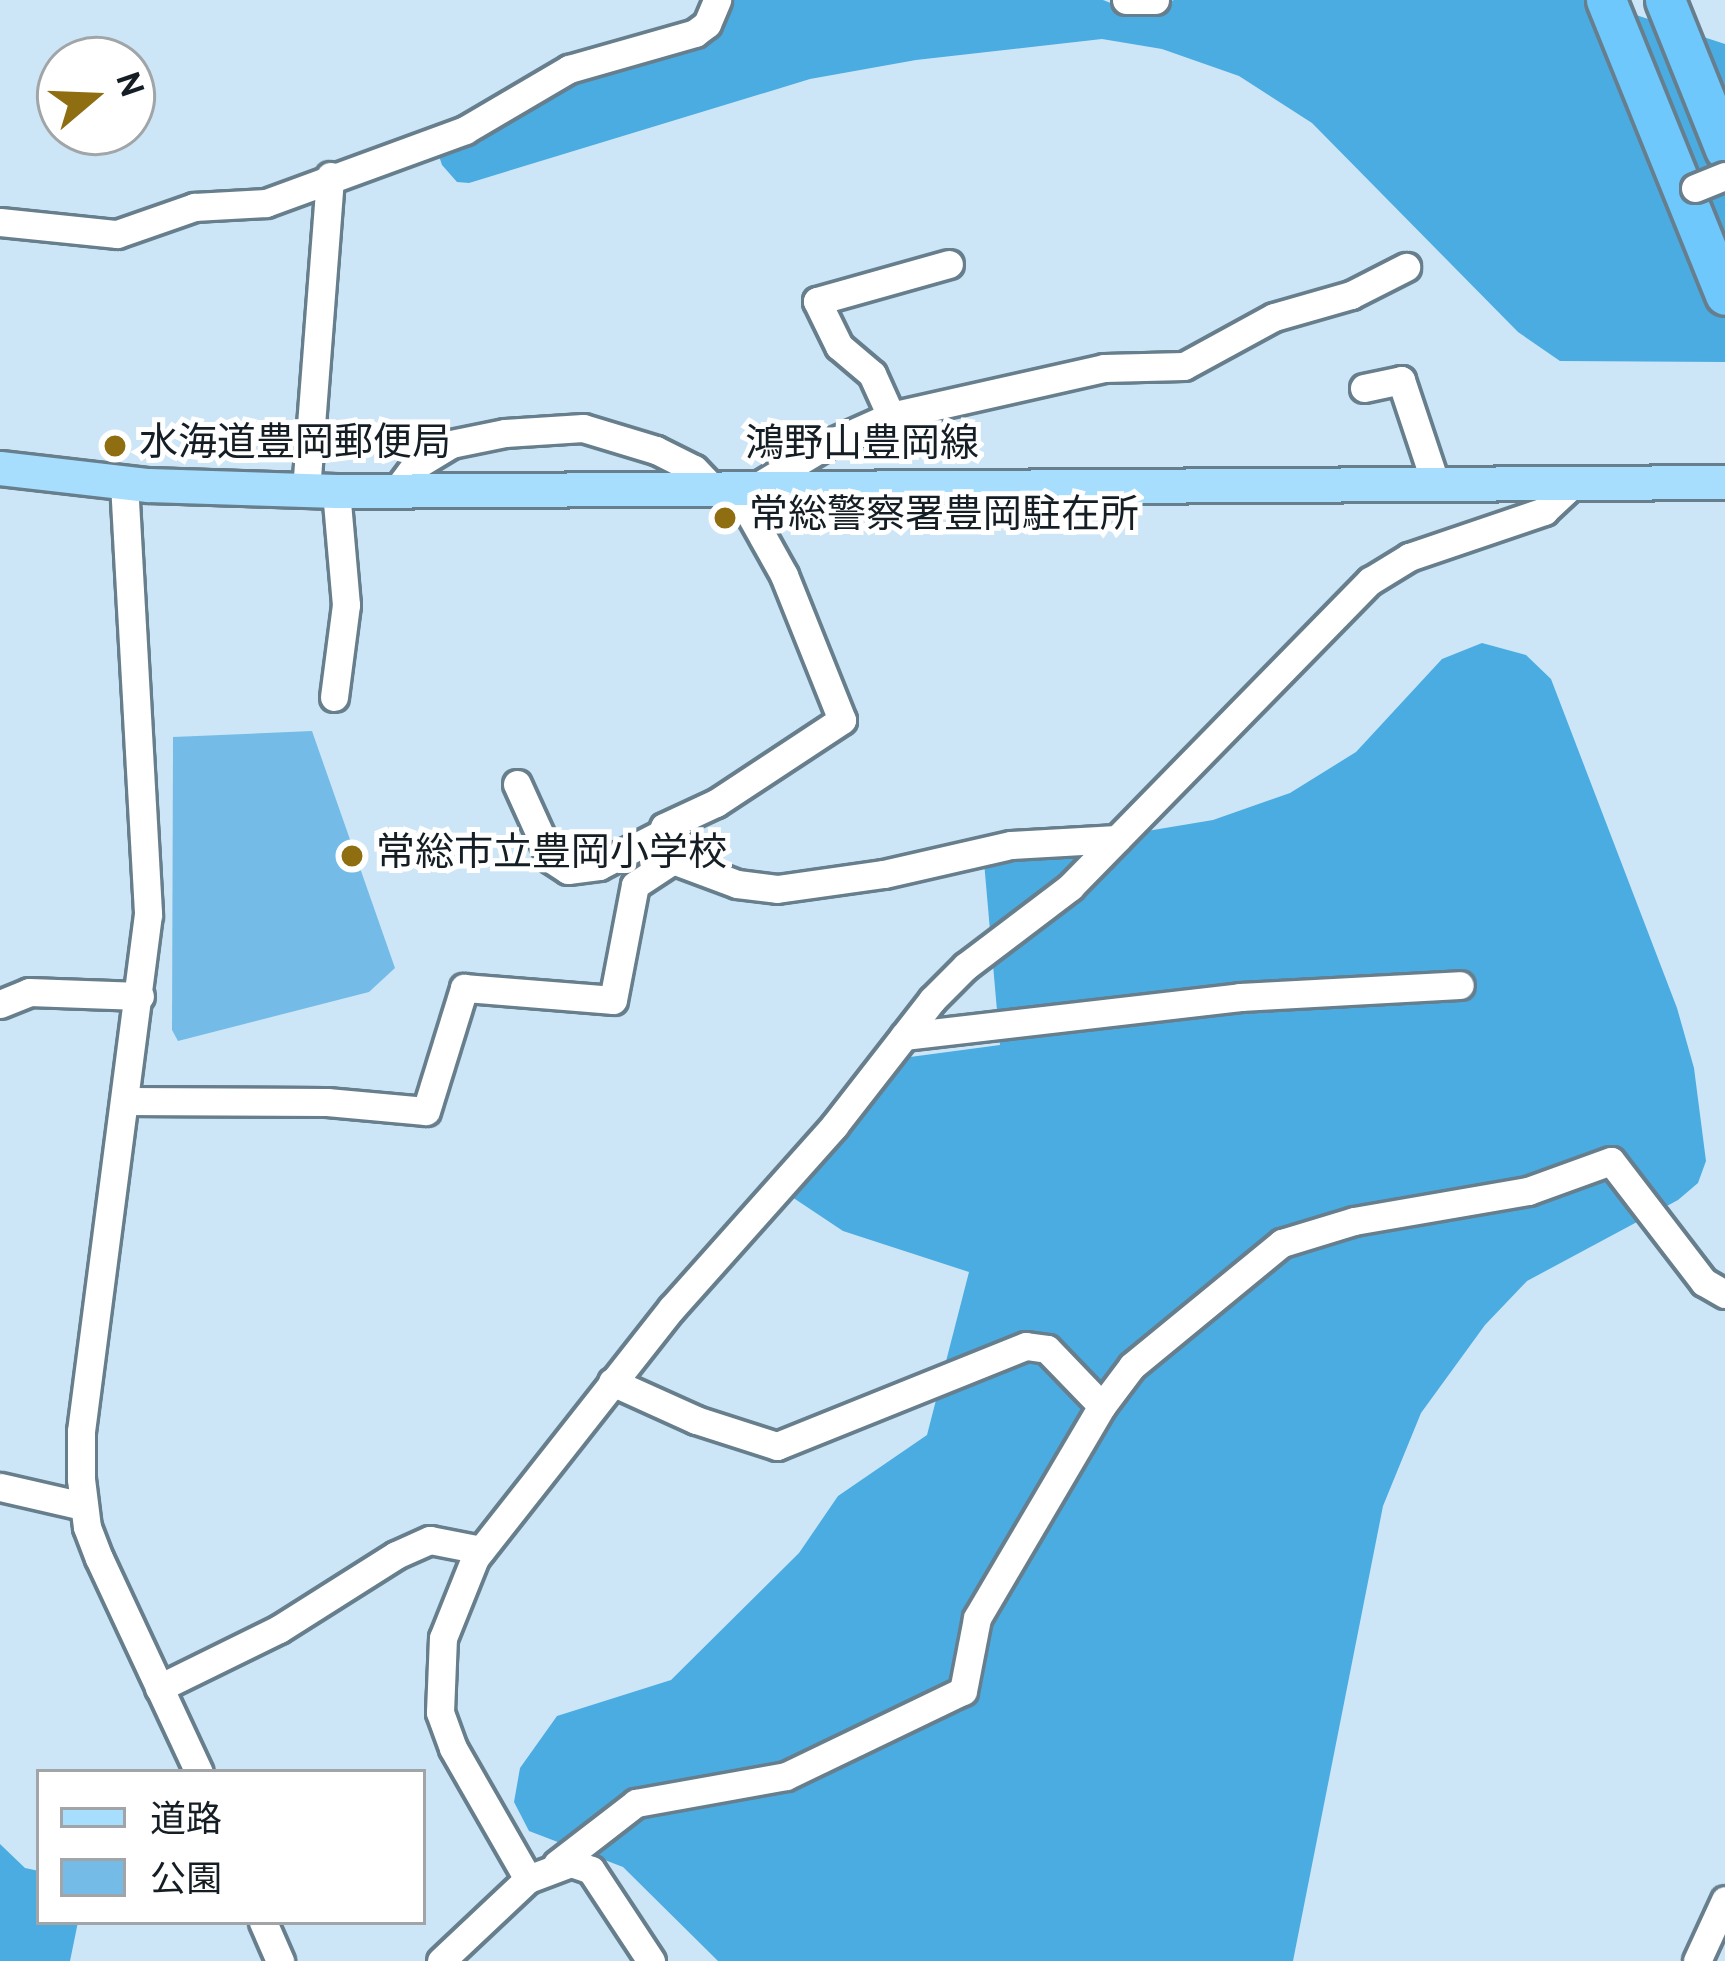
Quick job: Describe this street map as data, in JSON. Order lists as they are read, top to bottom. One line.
{"streets":{"main road":["鴻野山豊岡線"]},"places":["水海道豊岡郵便局","常総警察署豊岡駐在所","常総市立豊岡小学校"],"legend":["道路","公園"],"north":"right"}
